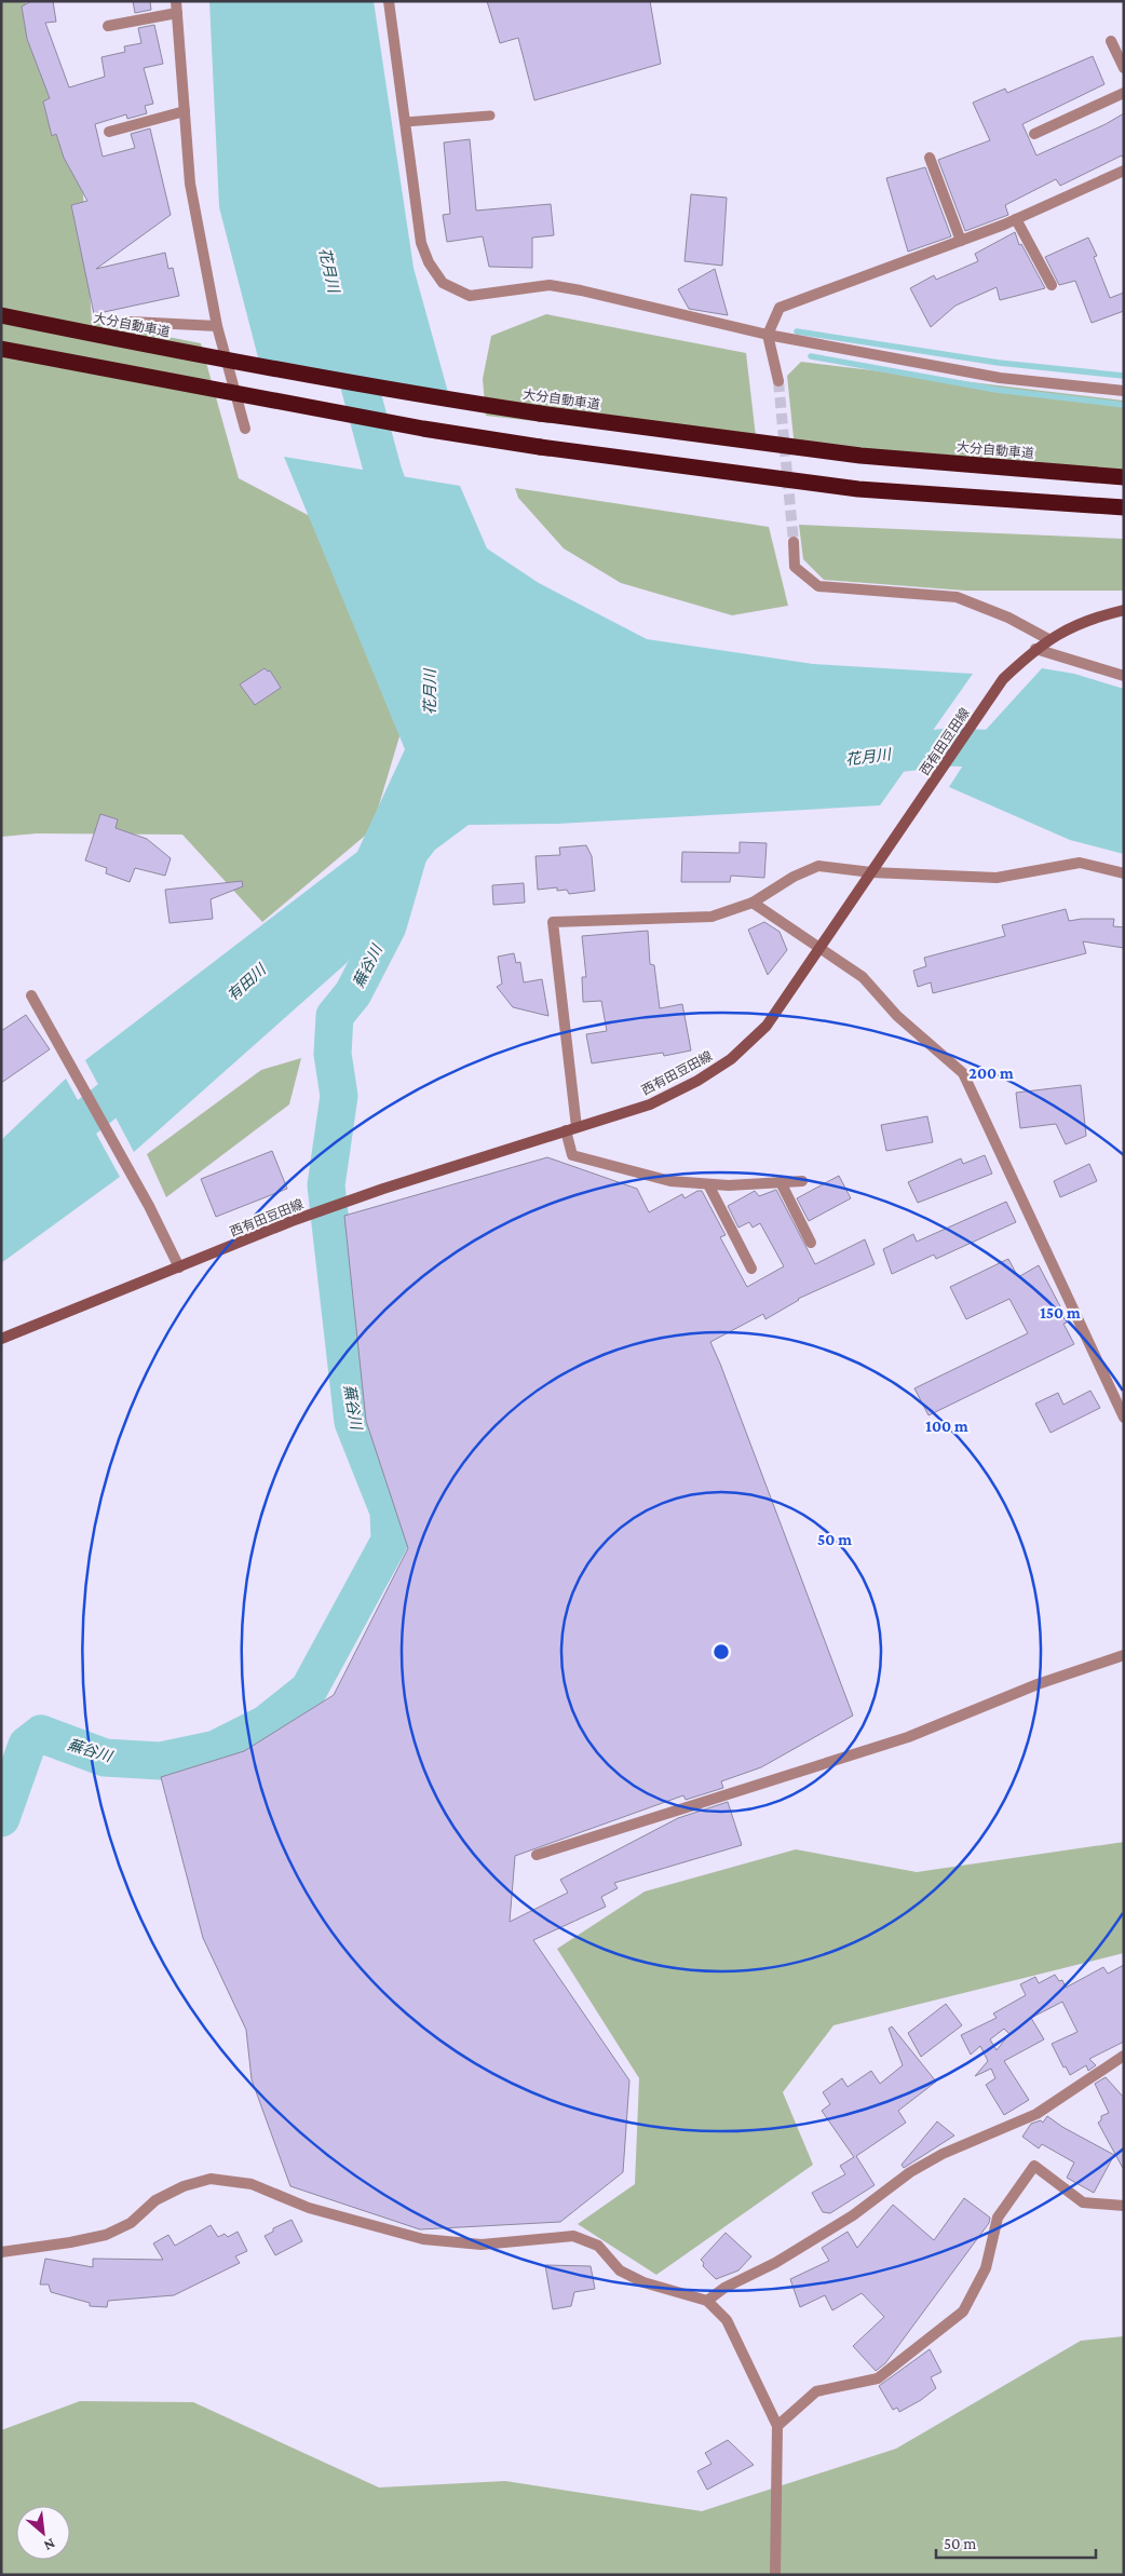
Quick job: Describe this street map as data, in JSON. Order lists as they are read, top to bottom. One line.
{"streets":{"highway":["大分自動車道"],"main road":["西有田豆田線"]},"water":["花月川","蕪谷川","有田川"],"scale_bar":"50 m","north":"bottom right","rings":["200 m","150 m","100 m","50 m"]}
